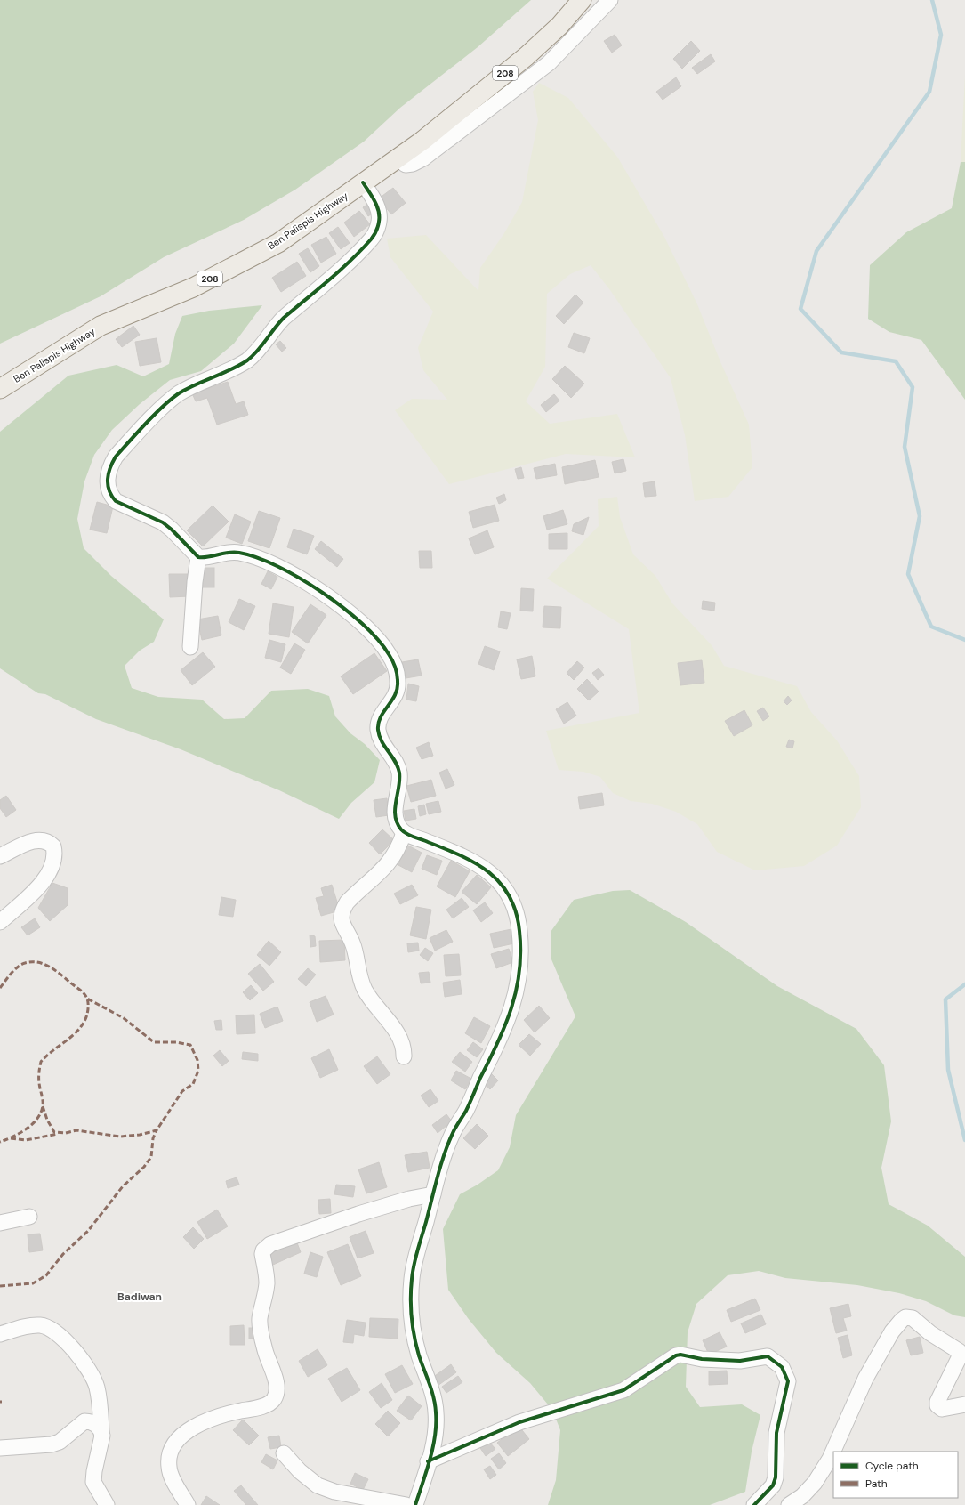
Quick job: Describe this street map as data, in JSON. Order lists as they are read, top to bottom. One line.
{"streets":{"main road":["208","Ben Palispis Highway"]},"districts":["Badiwan"],"legend":["Cycle path","Path"]}
